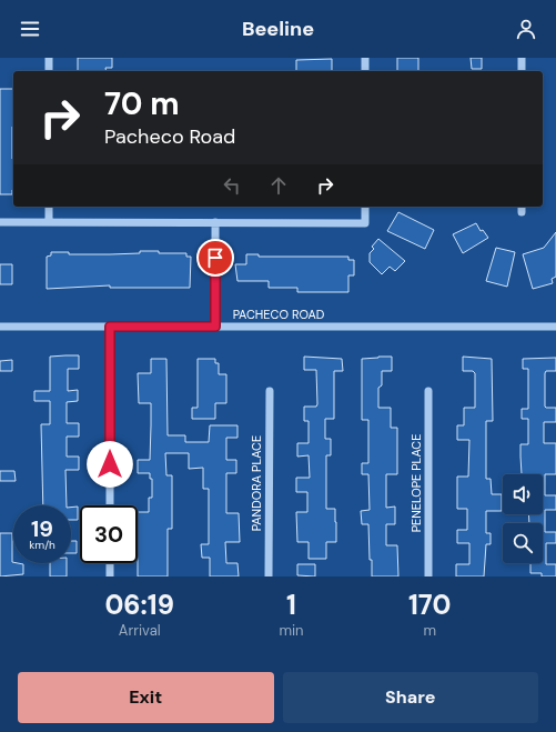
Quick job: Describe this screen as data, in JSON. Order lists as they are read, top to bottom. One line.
{"streets":{"street":["PACHECO ROAD","PANDORA PLACE","PENELOPE PLACE"]},"page":{"header":"Beeline","turn":["70 m","Pacheco Road"],"speed":"19 km/h","limit":"30","eta":["06:19","Arrival","1","min","170","m"],"buttons":["Exit","Share"]}}
